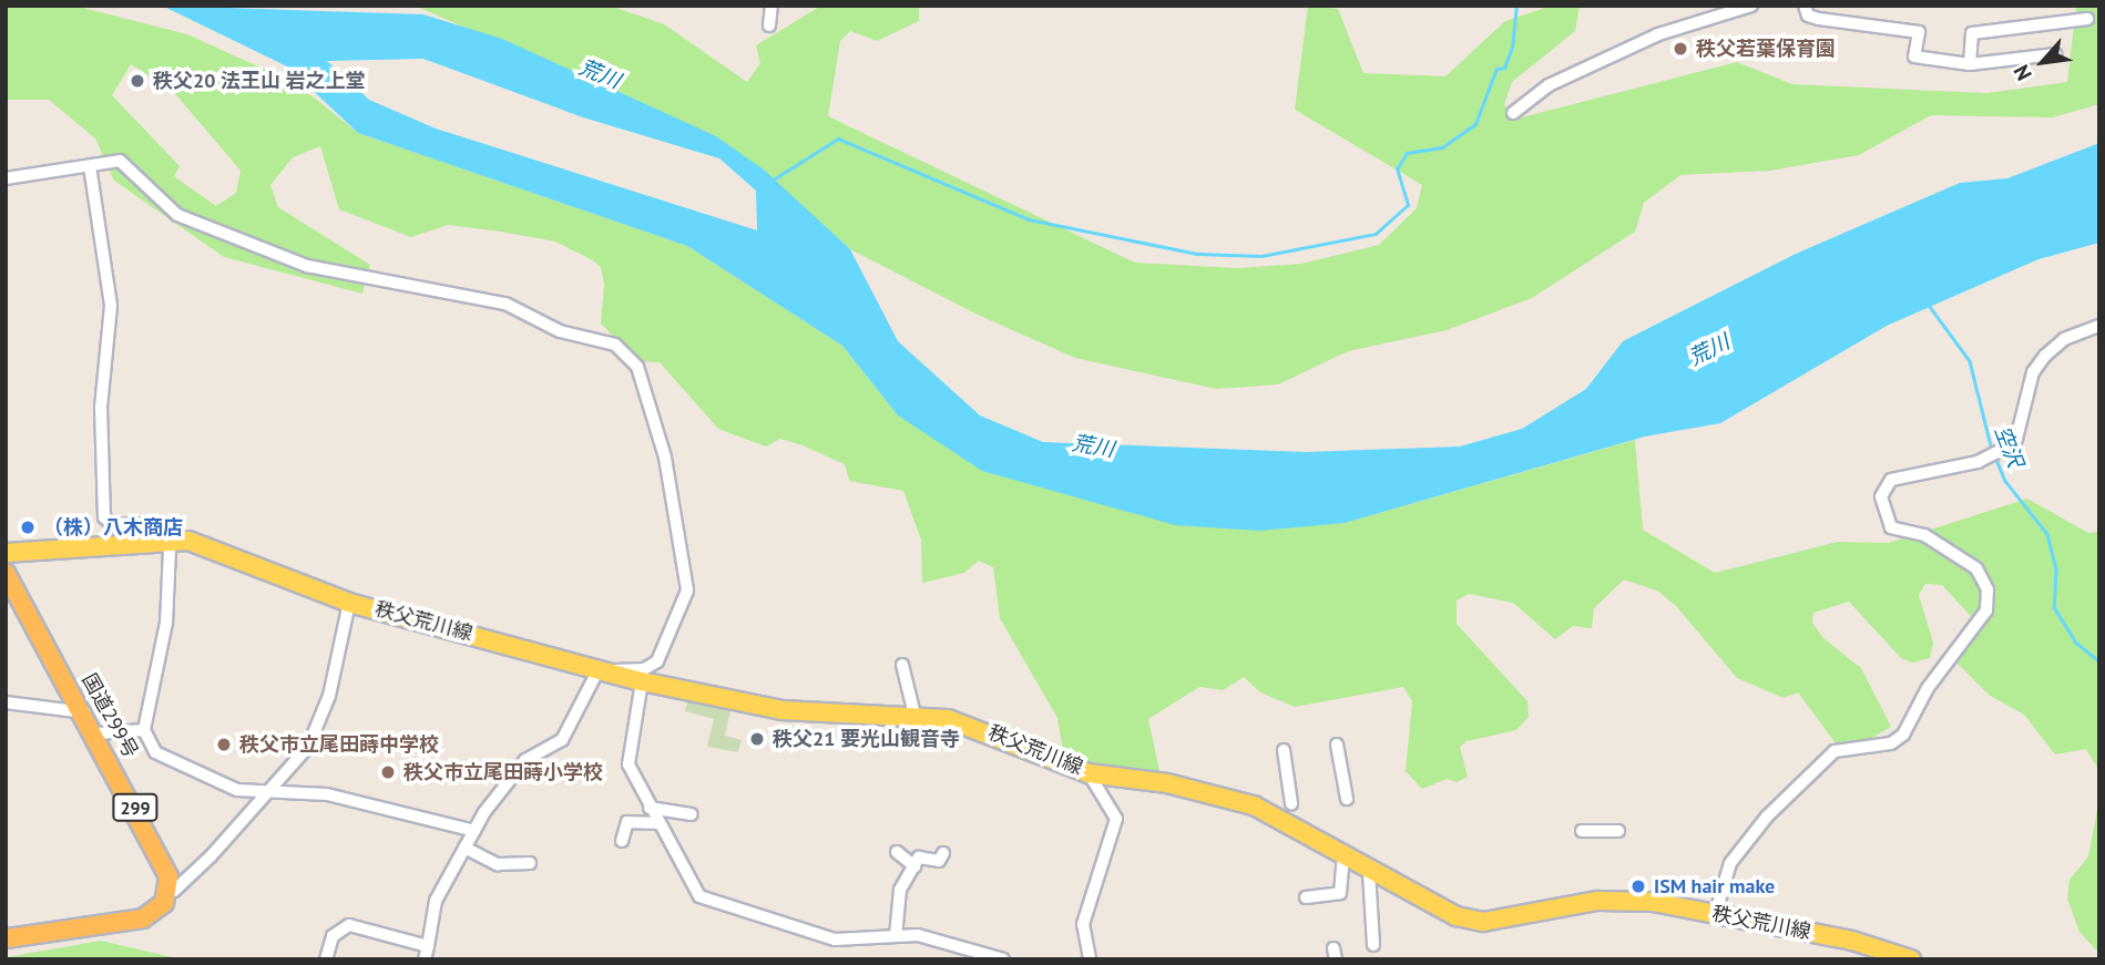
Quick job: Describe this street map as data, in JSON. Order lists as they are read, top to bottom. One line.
{"streets":{"highway":["国道299号","299"],"main road":["秩父荒川線"]},"water":["荒川","空沢"],"places":["秩父若葉保育園","秩父20 法王山 岩之上堂","（株）八木商店","秩父21 要光山観音寺","秩父市立尾田蒔中学校","秩父市立尾田蒔小学校","ISM hair make"],"north":"bottom left"}
